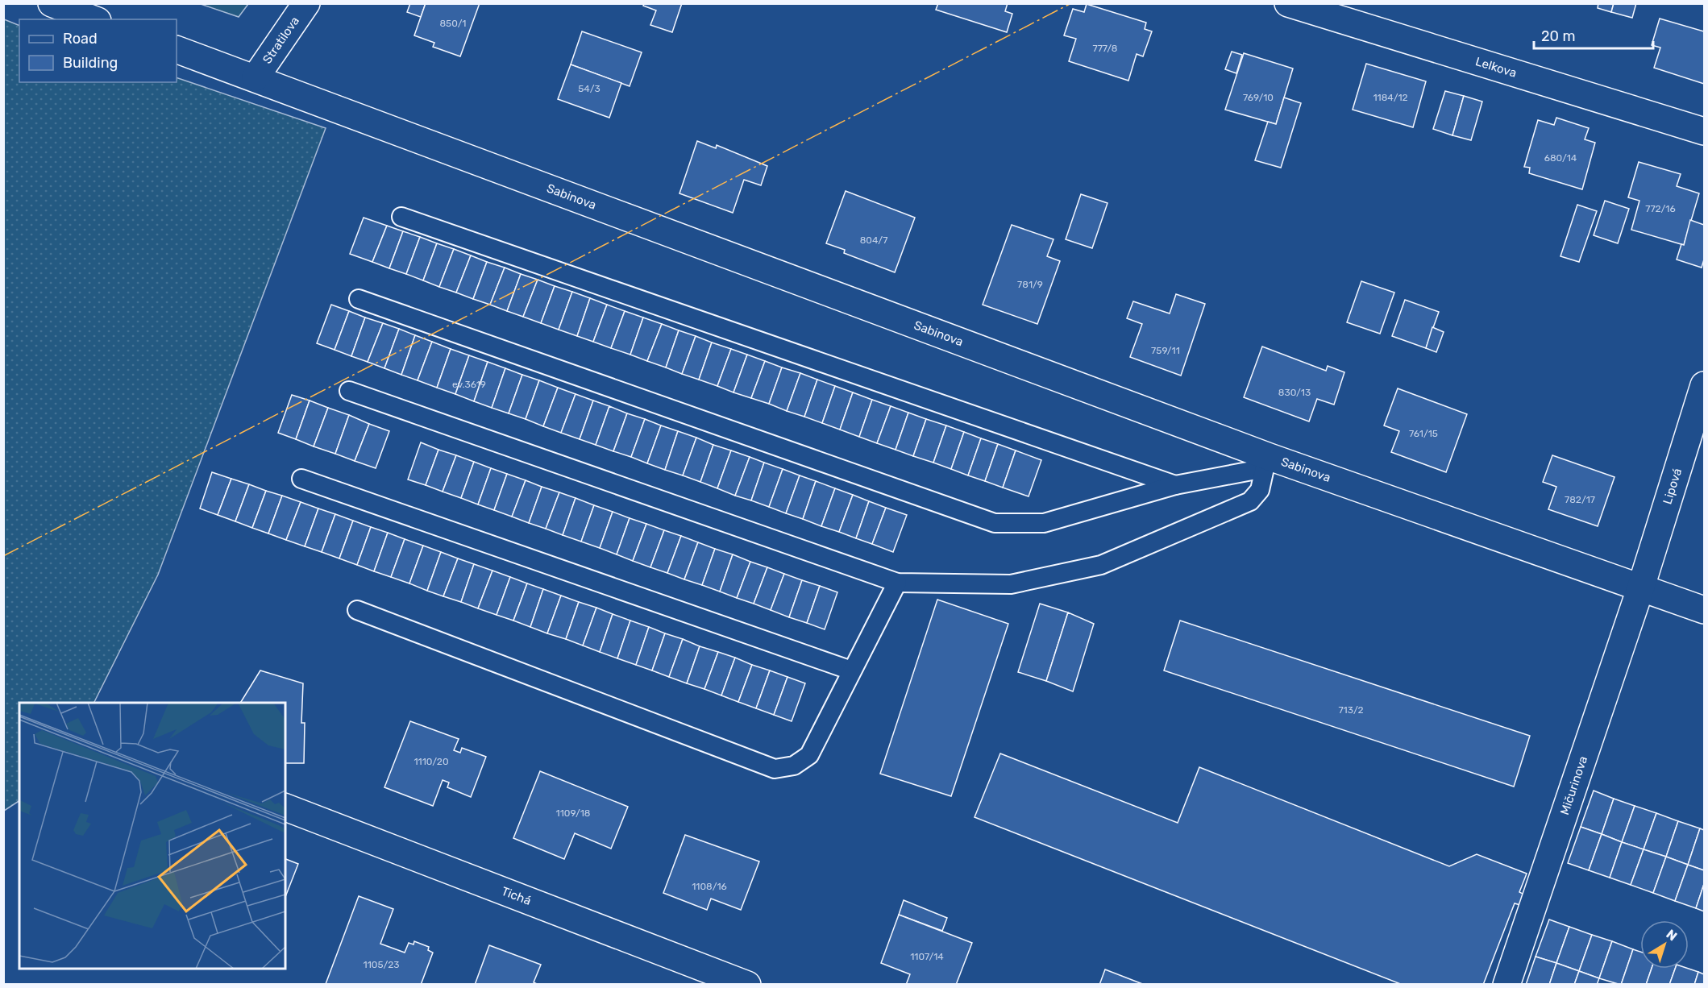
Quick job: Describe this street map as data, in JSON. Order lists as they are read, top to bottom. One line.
{"streets":{"street":["Stratilova","Lelkova","Sabinova","Lipová","Mičurinova","Tichá"]},"crossings":[["Stratilova","Sabinova"],["Sabinova","Lipová"],["Sabinova","Mičurinova"],["Lipová","Mičurinova"]],"house_numbers":["850/1","777/8","54/3","769/10","1184/12","680/14","772/16","804/7","781/9","759/11","ev.3619","830/13","761/15","782/17","713/2","1110/20","1109/18","1108/16","1107/14","1105/23"],"legend":["Road","Building"],"scale_bar":"20 m","north":"top right"}
